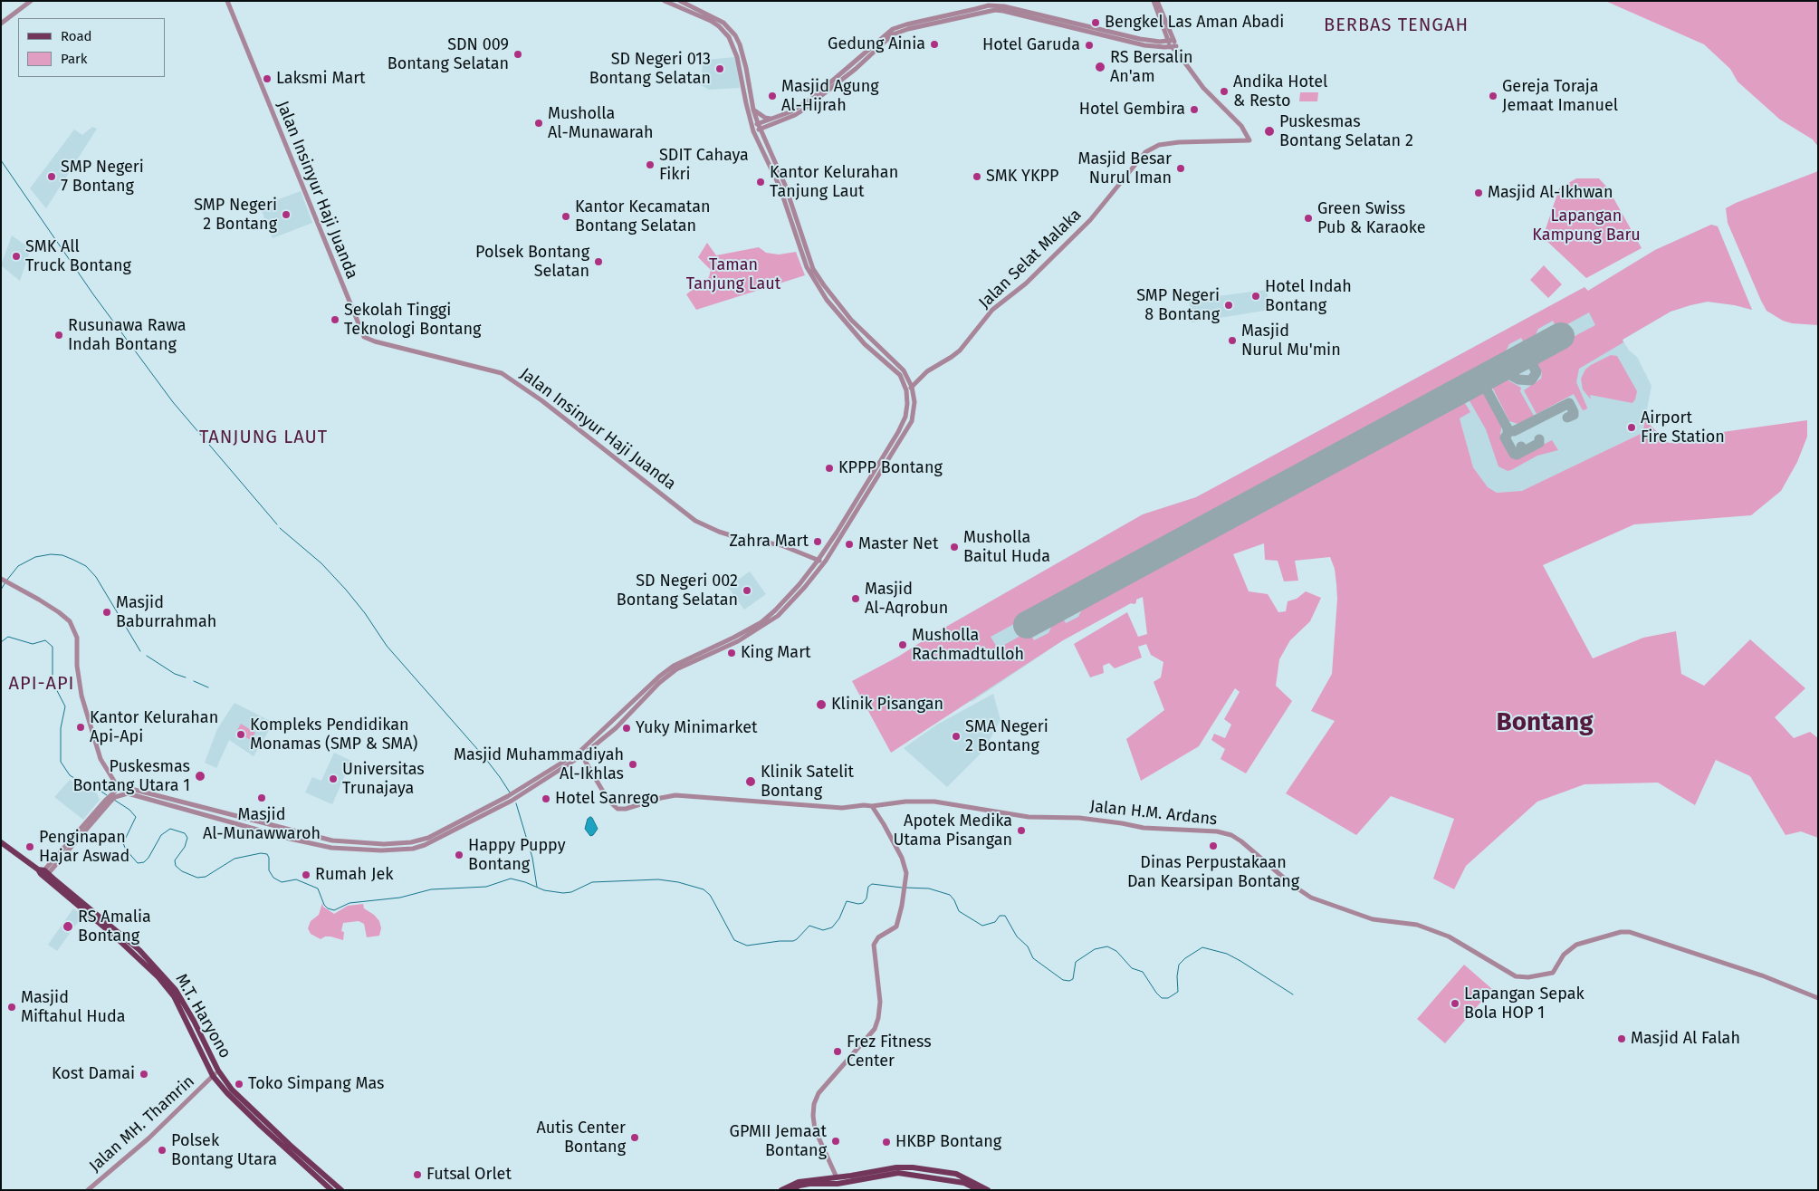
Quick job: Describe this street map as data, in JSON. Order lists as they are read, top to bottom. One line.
{"streets":{"main road":["M.T. Haryono"],"street":["Jalan Insinyur Haji Juanda","Jalan Selat Malaka","Jalan H.M. Ardans","Jalan MH. Thamrin"]},"crossings":[["M.T. Haryono","Jalan MH. Thamrin"]],"districts":["BERBAS TENGAH","TANJUNG LAUT","API-API","Bontang"],"parks":["Lapangan Kampung Baru","Taman Tanjung Laut"],"places":["Bengkel Las Aman Abadi","Gedung Ainia","Hotel Garuda","SDN 009 Bontang Selatan","RS Bersalin An'am","SD Negeri 013 Bontang Selatan","Laksmi Mart","Andika Hotel & Resto","Masjid Agung Al-Hijrah","Gereja Toraja Jemaat Imanuel","Hotel Gembira","Musholla Al-Munawarah","Puskesmas Bontang Selatan 2","SDIT Cahaya Fikri","Masjid Besar Nurul Iman","SMP Negeri 7 Bontang","SMK YKPP","Kantor Kelurahan Tanjung Laut","Masjid Al-Ikhwan","SMP Negeri 2 Bontang","Kantor Kecamatan Bontang Selatan","Green Swiss Pub & Karaoke","SMK All Truck Bontang","Polsek Bontang Selatan","Hotel Indah Bontang","SMP Negeri 8 Bontang","Sekolah Tinggi Teknologi Bontang","Rusunawa Rawa Indah Bontang","Masjid Nurul Mu'min","Airport Fire Station","KPPP Bontang","Zahra Mart","Master Net","Musholla Baitul Huda","SD Negeri 002 Bontang Selatan","Masjid Al-Aqrobun","Masjid Baburrahmah","Musholla Rachmadtulloh","King Mart","Klinik Pisangan","Kantor Kelurahan Api-Api","Yuky Minimarket","Kompleks Pendidikan Monamas (SMP & SMA)","SMA Negeri 2 Bontang","Masjid Muhammadiyah Al-Ikhlas","Puskesmas Bontang Utara 1","Universitas Trunajaya","Klinik Satelit Bontang","Masjid Al-Munawwaroh","Hotel Sanrego","Apotek Medika Utama Pisangan","Dinas Perpustakaan Dan Kearsipan Bontang","Penginapan Hajar Aswad","Happy Puppy Bontang","Rumah Jek","RS Amalia Bontang","Lapangan Sepak Bola HOP 1","Masjid Miftahul Huda","Masjid Al Falah","Frez Fitness Center","Kost Damai","Toko Simpang Mas","Autis Center Bontang","GPMII Jemaat Bontang","HKBP Bontang","Polsek Bontang Utara","Futsal Orlet"],"legend":["Road","Park"]}
